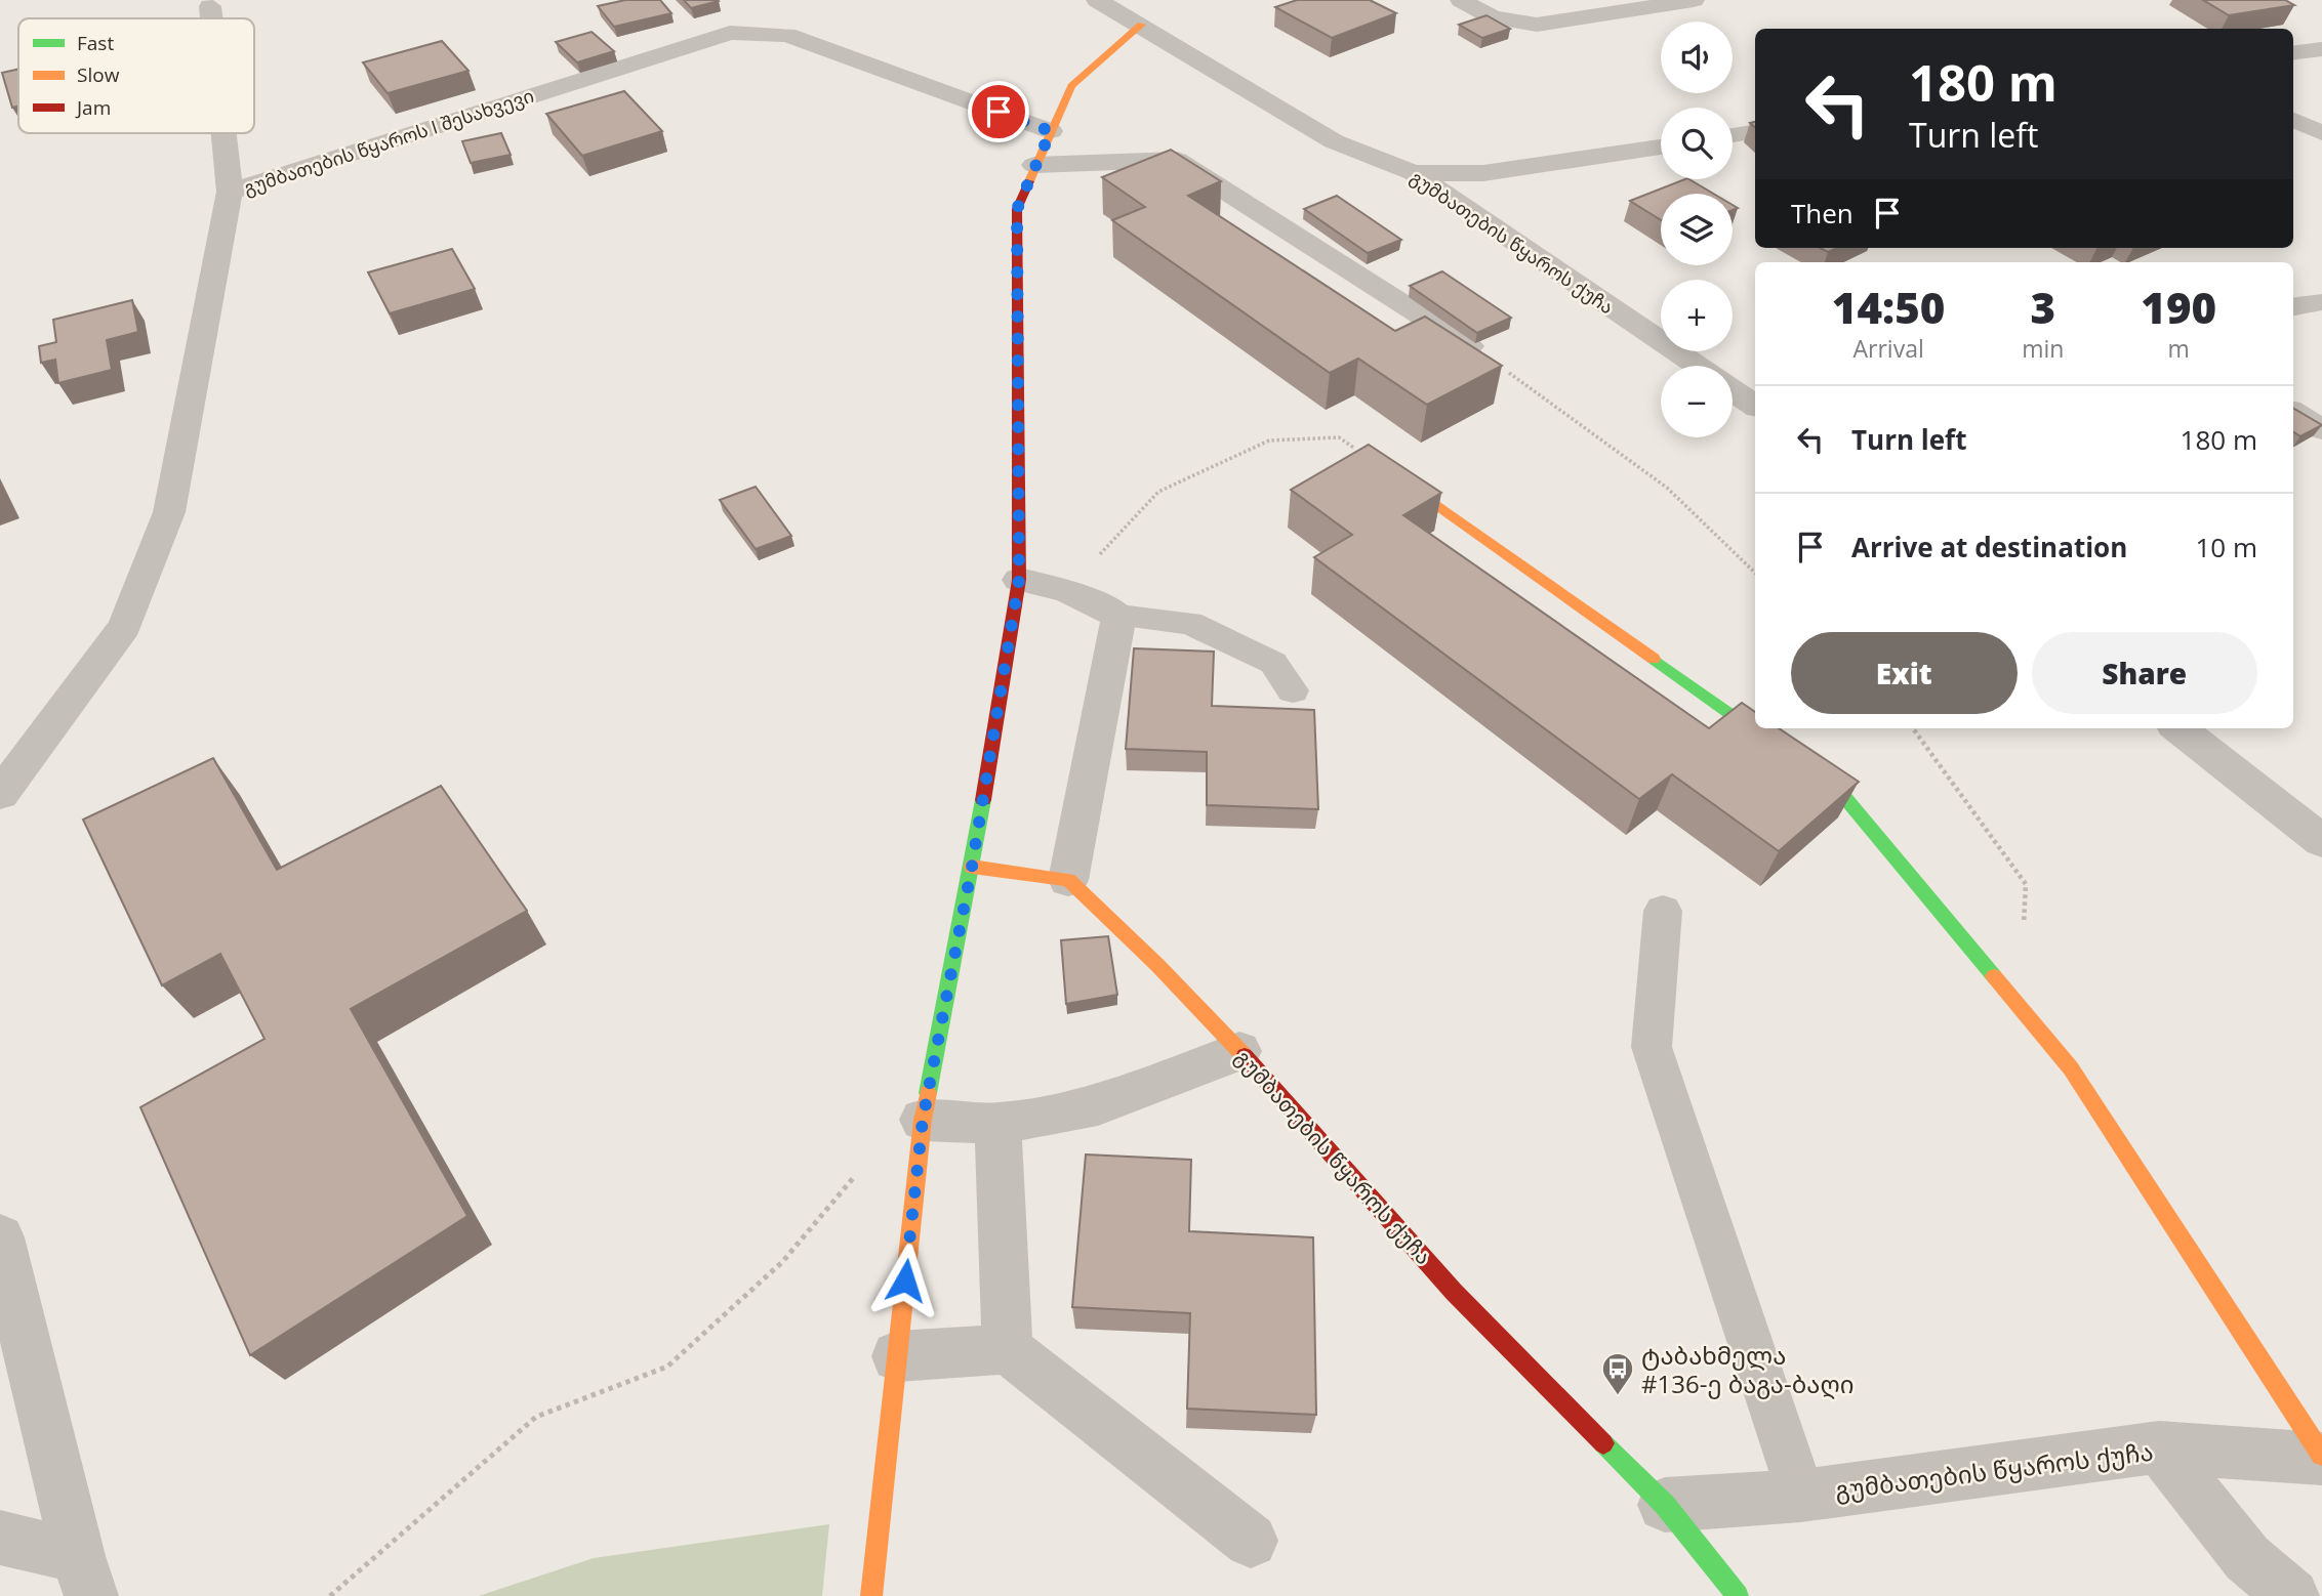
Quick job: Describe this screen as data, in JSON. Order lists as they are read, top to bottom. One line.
{"streets":{"street":["გუმბათების წყაროს I შესახვევი","გუმბათების წყაროს ქუჩა"]},"places":{"bus stop":["ტაბახმელა #136-ე ბაგა-ბაღი"]},"legend":["Fast","Slow","Jam"],"page":{"map_buttons":["+","−"],"turn":["180 m","Turn left"],"then":"Then","eta":["14:50","Arrival","3","min","190","m"],"list":[{"name":"Turn left","value":"180 m"},{"name":"Arrive at destination","value":"10 m"}],"buttons":["Exit","Share"]}}
